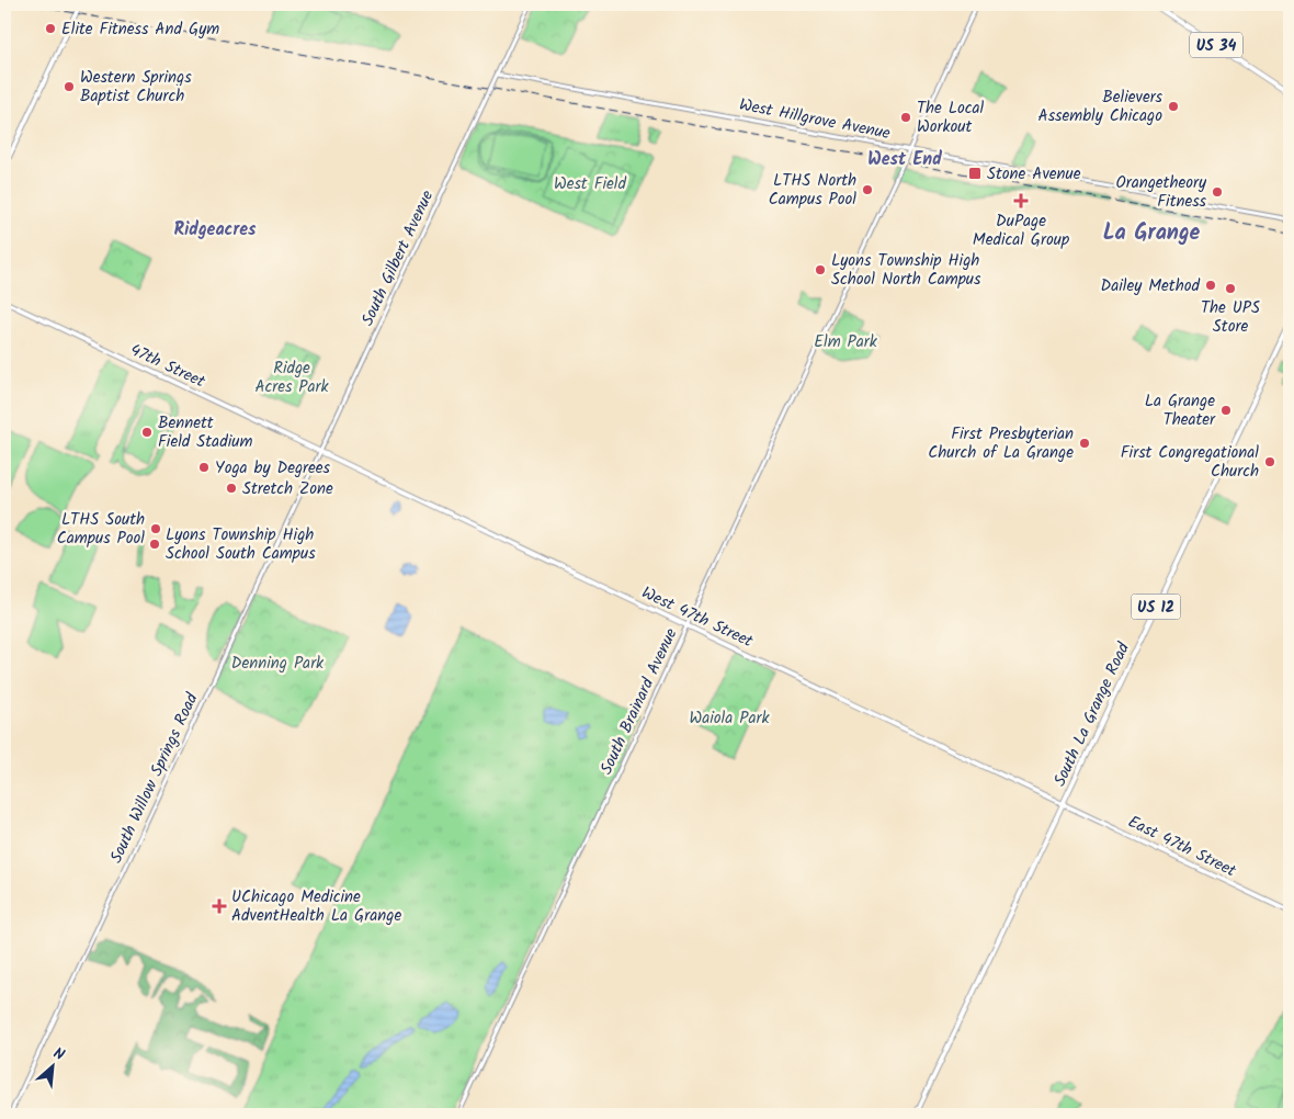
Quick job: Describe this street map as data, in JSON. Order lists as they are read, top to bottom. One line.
{"streets":{"main road":["US 34","47th Street","US 12","West 47th Street","South La Grange Road","East 47th Street"],"street":["West Hillgrove Avenue","South Gilbert Avenue","South Brainard Avenue","South Willow Springs Road"]},"crossings":[["West Hillgrove Avenue","South Gilbert Avenue"],["West Hillgrove Avenue","South Brainard Avenue"],["South Gilbert Avenue","47th Street"],["South Gilbert Avenue","West 47th Street"],["South Gilbert Avenue","South Willow Springs Road"],["47th Street","West 47th Street"],["47th Street","South Willow Springs Road"],["West 47th Street","South Brainard Avenue"],["West 47th Street","South La Grange Road"],["West 47th Street","South Willow Springs Road"],["West 47th Street","East 47th Street"],["South La Grange Road","East 47th Street"]],"districts":["West End","Ridgeacres","La Grange"],"parks":["West Field","Elm Park","Ridge Acres Park","Denning Park","Waiola Park"],"places":{"other":["Elite Fitness And Gym","Western Springs Baptist Church","Believers Assembly Chicago","The Local Workout","LTHS North Campus Pool","Orangetheory Fitness","Lyons Township High School North Campus","Dailey Method","The UPS Store","La Grange Theater","Bennett Field Stadium","First Presbyterian Church of La Grange","First Congregational Church","Yoga by Degrees","Stretch Zone","LTHS South Campus Pool","Lyons Township High School South Campus"],"transit":["Stone Avenue"],"health":["DuPage Medical Group","UChicago Medicine AdventHealth La Grange"]},"north":"top right"}
